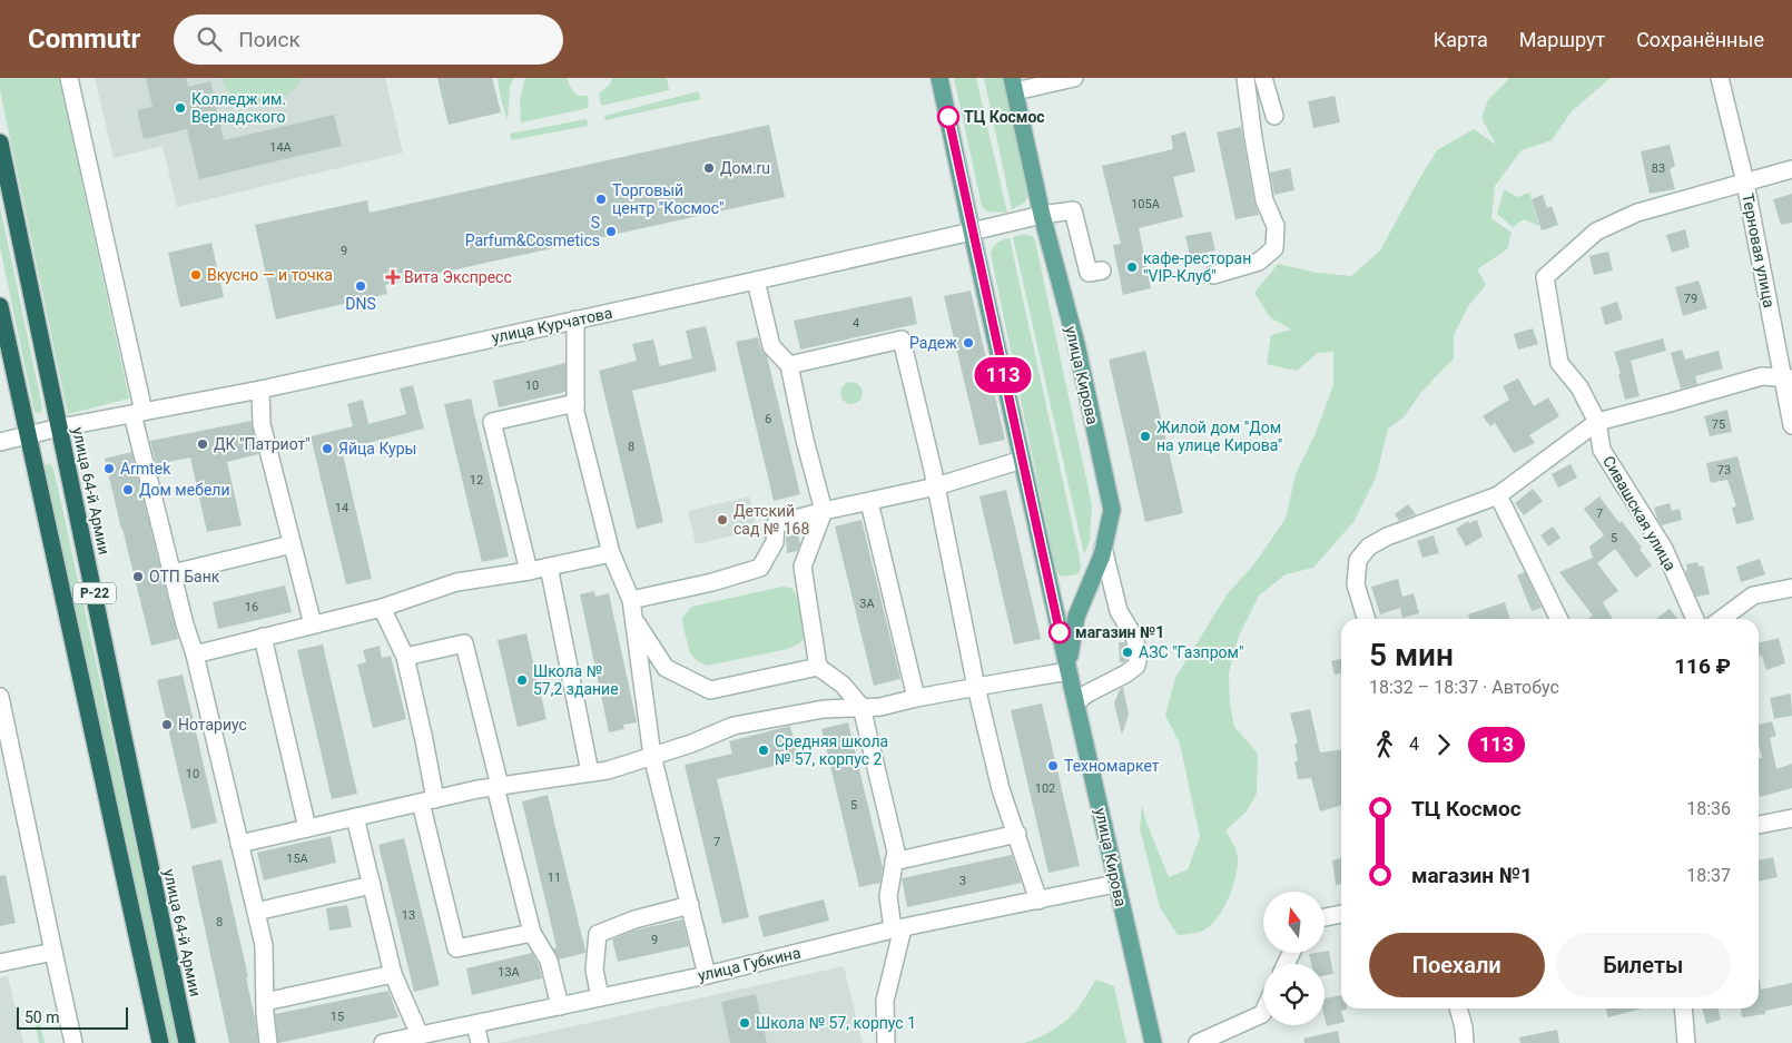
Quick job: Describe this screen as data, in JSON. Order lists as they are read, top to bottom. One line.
{"streets":{"highway":["улица 64-й Армии","Р-22"],"main road":["улица Кирова"],"street":["Терновая улица","улица Курчатова","Сивашская улица","улица Губкина"]},"crossings":[["Терновая улица","Сивашская улица"],["улица Курчатова","улица Кирова"],["улица Курчатова","улица 64-й Армии"],["улица Курчатова","Р-22"],["улица Кирова","улица Губкина"]],"places":{"other":["Колледж им. Вернадского","ТЦ Космос","Дом.ru","Торговый центр \"Космос\"","S Parfum&Cosmetics","кафе-ресторан \"VIP-Клуб\"","Вкусно — и точка","DNS","Радеж","Жилой дом \"Дом на улице Кирова\"","ДК \"Патриот\"","Яйца Куры","Armtek","Дом мебели","Детский сад № 168","ОТП Банк","магазин №1","АЗС \"Газпром\"","Школа № 57,2 здание","Нотариус","Средняя школа № 57, корпус 2","Техномаркет","Школа № 57, корпус 1"],"health":["Вита Экспресс"]},"lines":["bus line 113"],"house_numbers":["14А","83","105А","9","79","4","10","6","75","8","73","12","14","7","5","3А","16","10","102","5","7","15А","11","3","13","8","9","13А","15"],"scale_bar":"50 m","north":"top","page":{"header":"Commutr","search":"Поиск","nav":["Карта","Маршрут","Сохранённые"],"on_map":"113","heading":["5 мин","18:32 – 18:37 · Автобус","116 ₽"],"legs":["4","113"],"list":[{"name":"ТЦ Космос","value":"18:36"},{"name":"магазин №1","value":"18:37"}],"buttons":["Поехали","Билеты"],"scale":"50 m"}}
